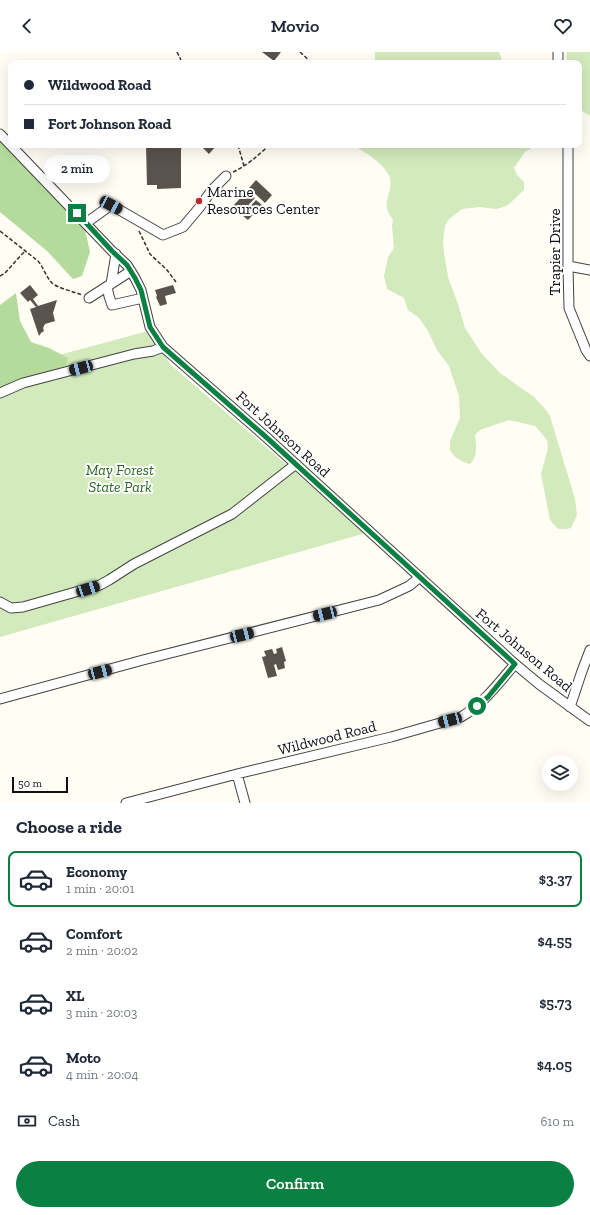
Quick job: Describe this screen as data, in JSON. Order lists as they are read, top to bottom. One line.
{"streets":{"street":["Trapier Drive","Fort Johnson Road","Wildwood Road"]},"crossings":[["Fort Johnson Road","Wildwood Road"]],"parks":["May Forest State Park"],"places":["Marine Resources Center"],"scale_bar":"50 m","page":{"header":"Movio","banner":["Wildwood Road","Fort Johnson Road"],"bubble":"2 min","scale":"50 m","heading":"Choose a ride","list":[{"name":"Economy","note":"1 min · 20:01","value":"$3.37"},{"name":"Comfort","note":"2 min · 20:02","value":"$4.55"},{"name":"XL","note":"3 min · 20:03","value":"$5.73"},{"name":"Moto","note":"4 min · 20:04","value":"$4.05"}],"pay":["Cash","610 m"],"buttons":"Confirm"}}
